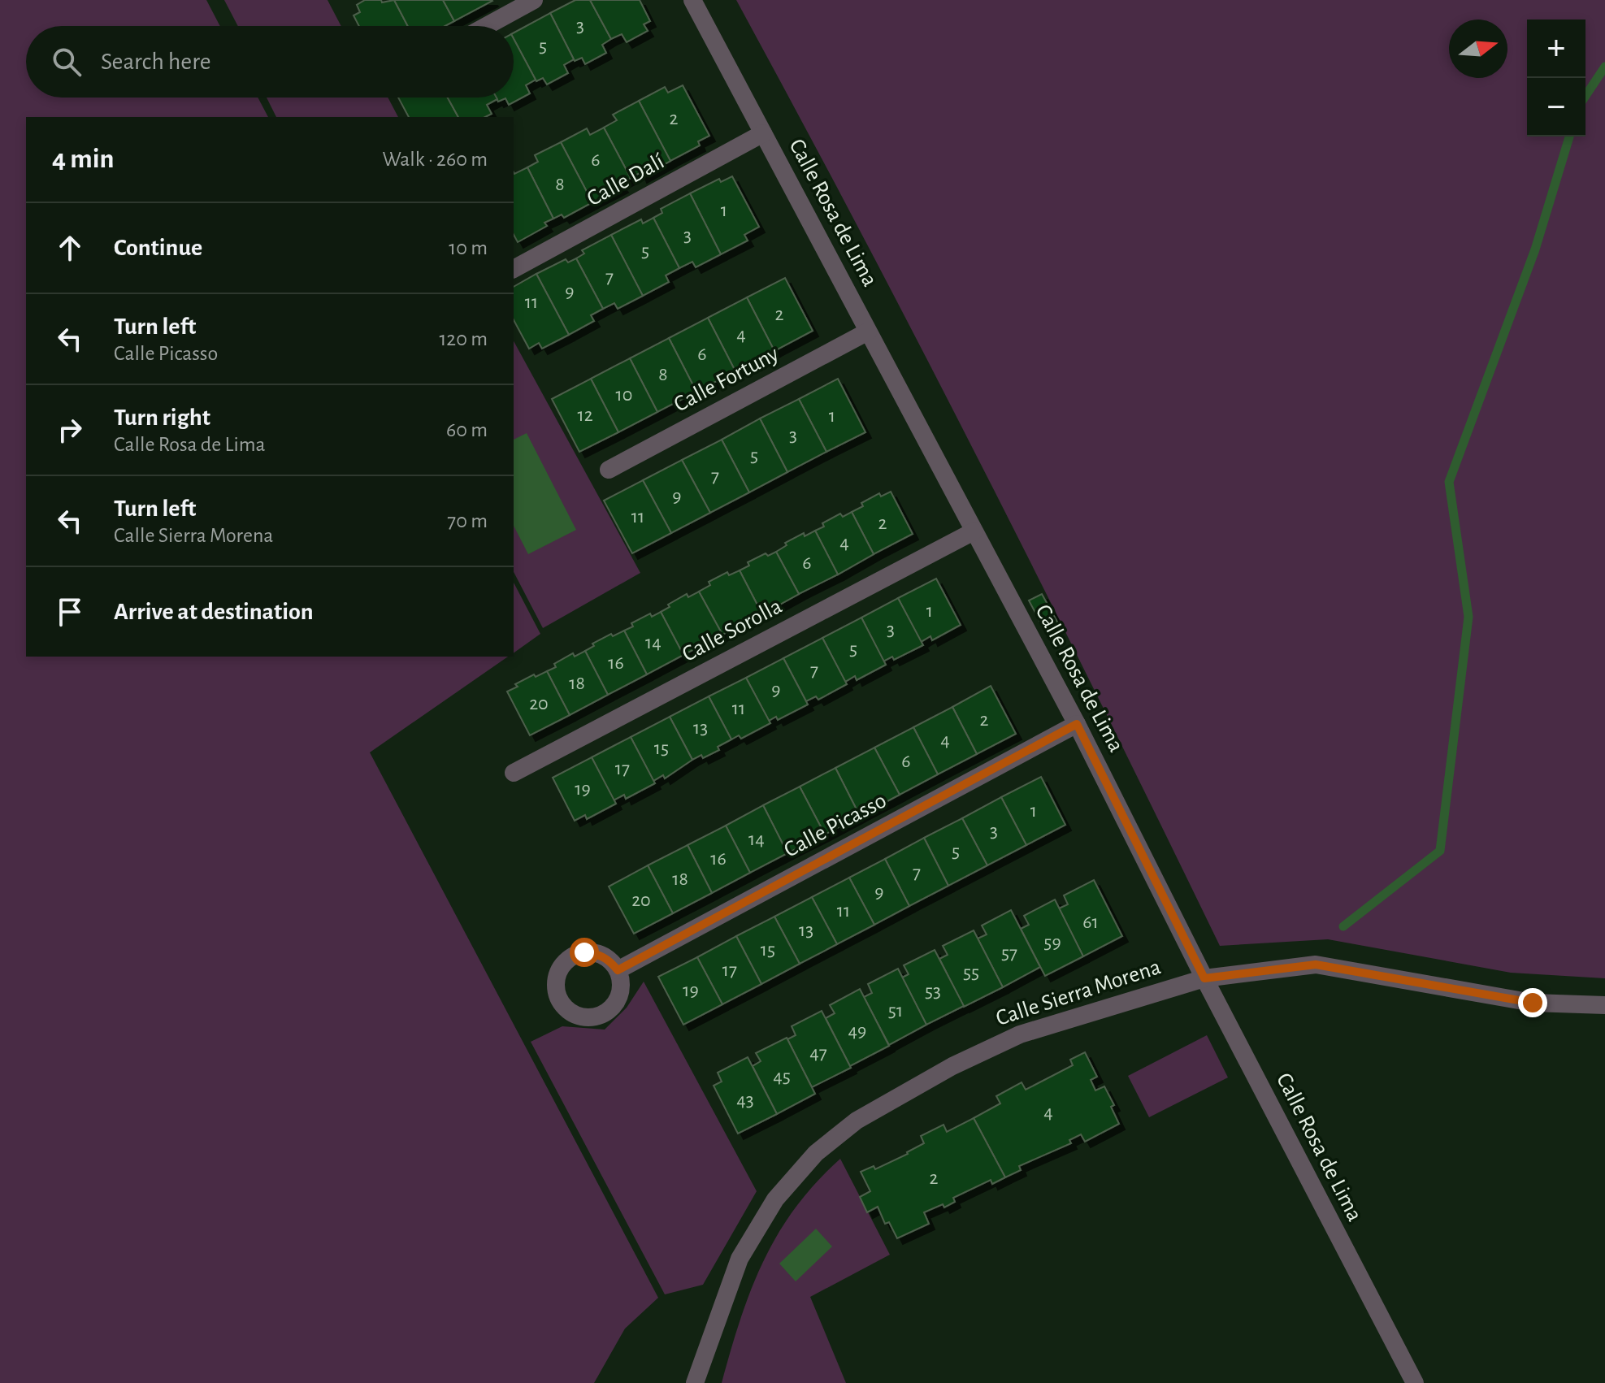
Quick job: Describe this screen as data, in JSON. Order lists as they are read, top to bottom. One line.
{"streets":{"street":["Calle Dalí","Calle Rosa de Lima","Calle Fortuny","Calle Sorolla","Calle Picasso","Calle Sierra Morena"]},"crossings":[["Calle Dalí","Calle Rosa de Lima"],["Calle Rosa de Lima","Calle Fortuny"],["Calle Rosa de Lima","Calle Sorolla"],["Calle Rosa de Lima","Calle Picasso"],["Calle Rosa de Lima","Calle Sierra Morena"]],"house_numbers":["3","5","2","6","8","1","3","5","7","9","11","2","4","6","8","10","12","1","3","5","7","9","11","2","4","6","1","3","14","5","16","7","18","9","20","11","2","13","4","15","6","17","19","1","3","14","5","16","7","18","9","20","11","61","13","59","15","57","17","55","19","53","51","49","47","45","43","4","2"],"north":"right","page":{"map_buttons":["+","−"],"search":"Search here","heading":["4 min","Walk · 260 m"],"list":[["Continue","10 m"],["Turn left","Calle Picasso","120 m"],["Turn right","Calle Rosa de Lima","60 m"],["Turn left","Calle Sierra Morena","70 m"],"Arrive at destination"]}}
